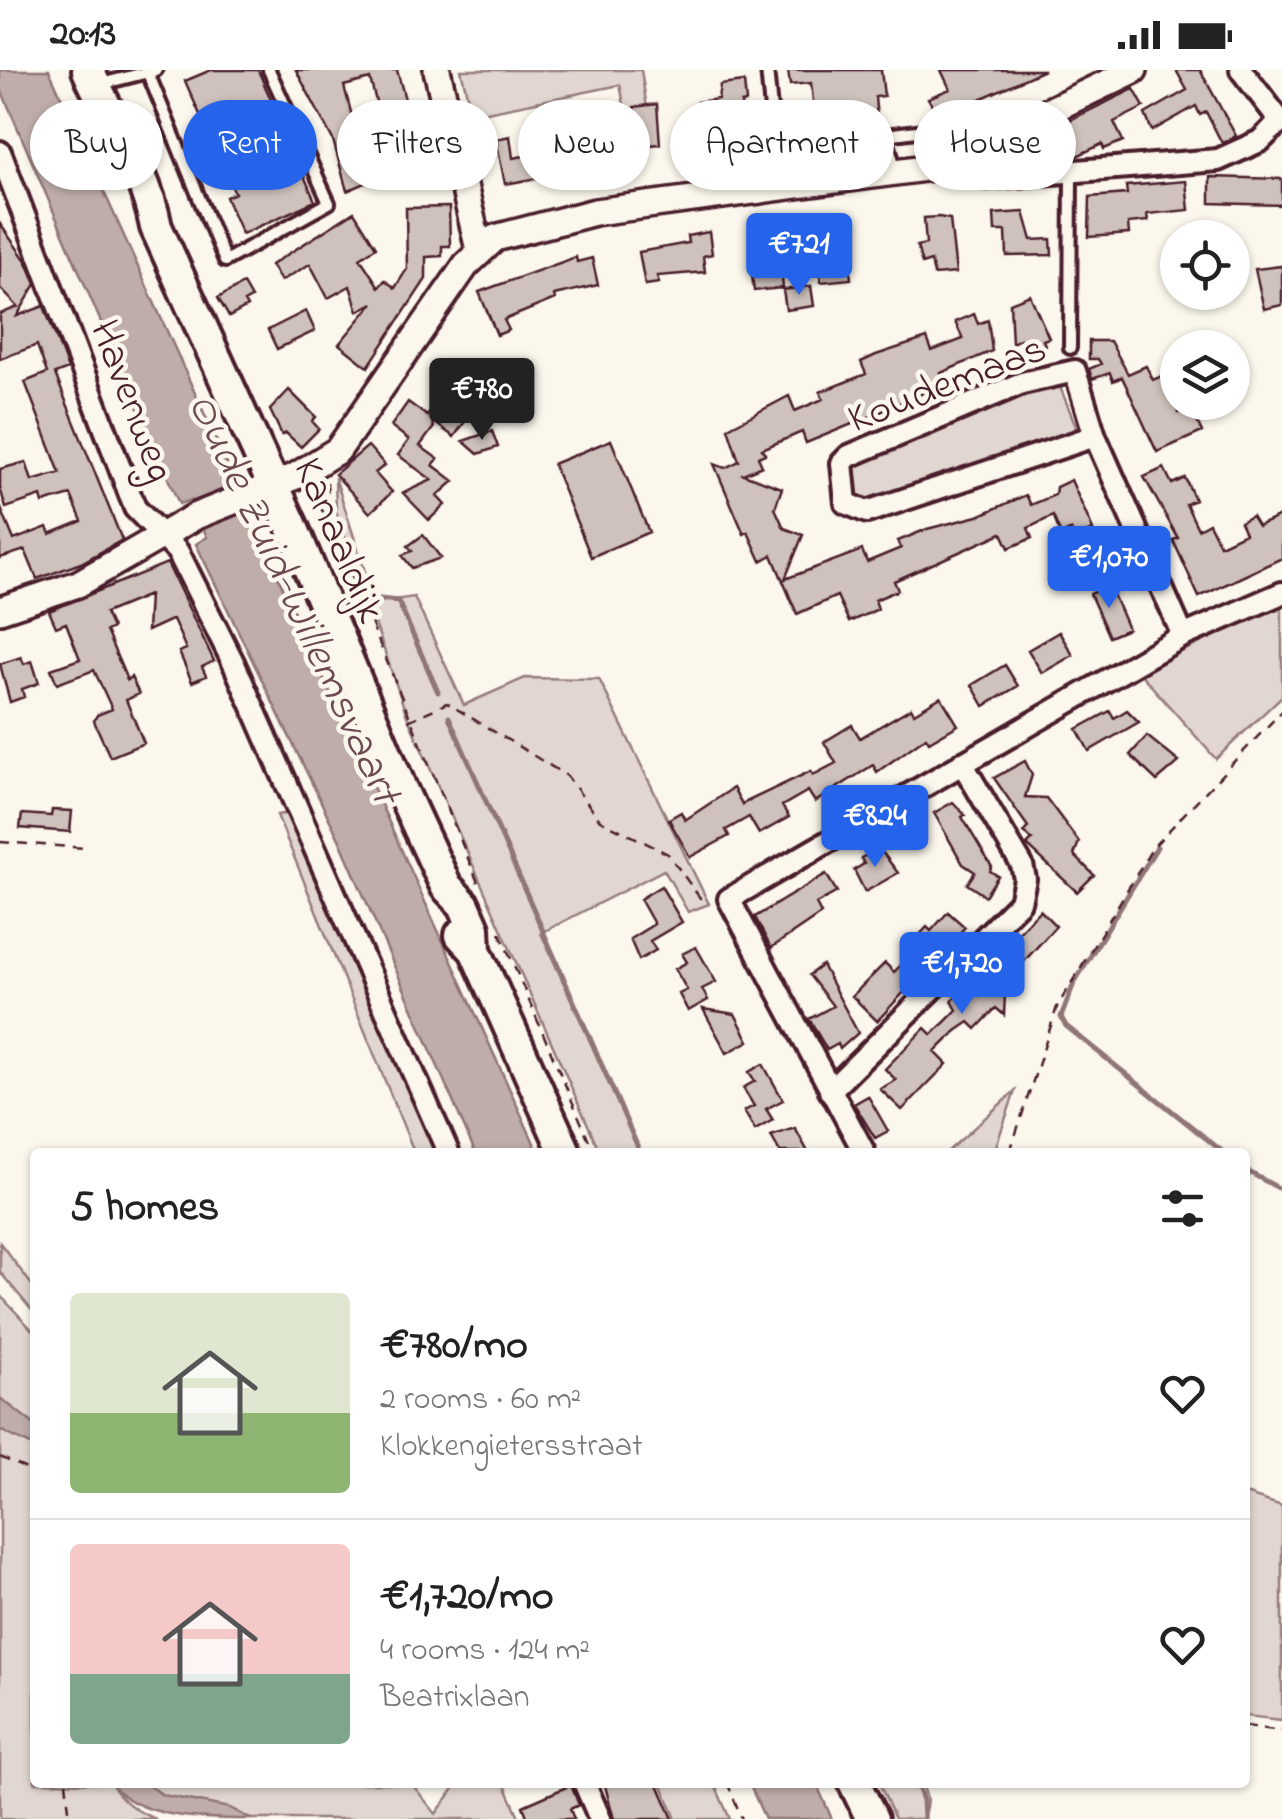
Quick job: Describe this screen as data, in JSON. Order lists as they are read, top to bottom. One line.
{"streets":{"main road":["Kanaaldijk"],"street":["Koudemaas","Havenweg"]},"water":["Oude Zuid-Willemsvaart"],"page":{"status":"20:13","chip":["Buy","Rent","Filters","New","Apartment","House"],"price":["€721","€780","€1,070","€824","€1,720"],"heading":"5 homes","list":[{"name":"€780/mo","note":"2 rooms · 60 m² · Klokkengietersstraat"},{"name":"€1,720/mo","note":"4 rooms · 124 m² · Beatrixlaan"}]}}
